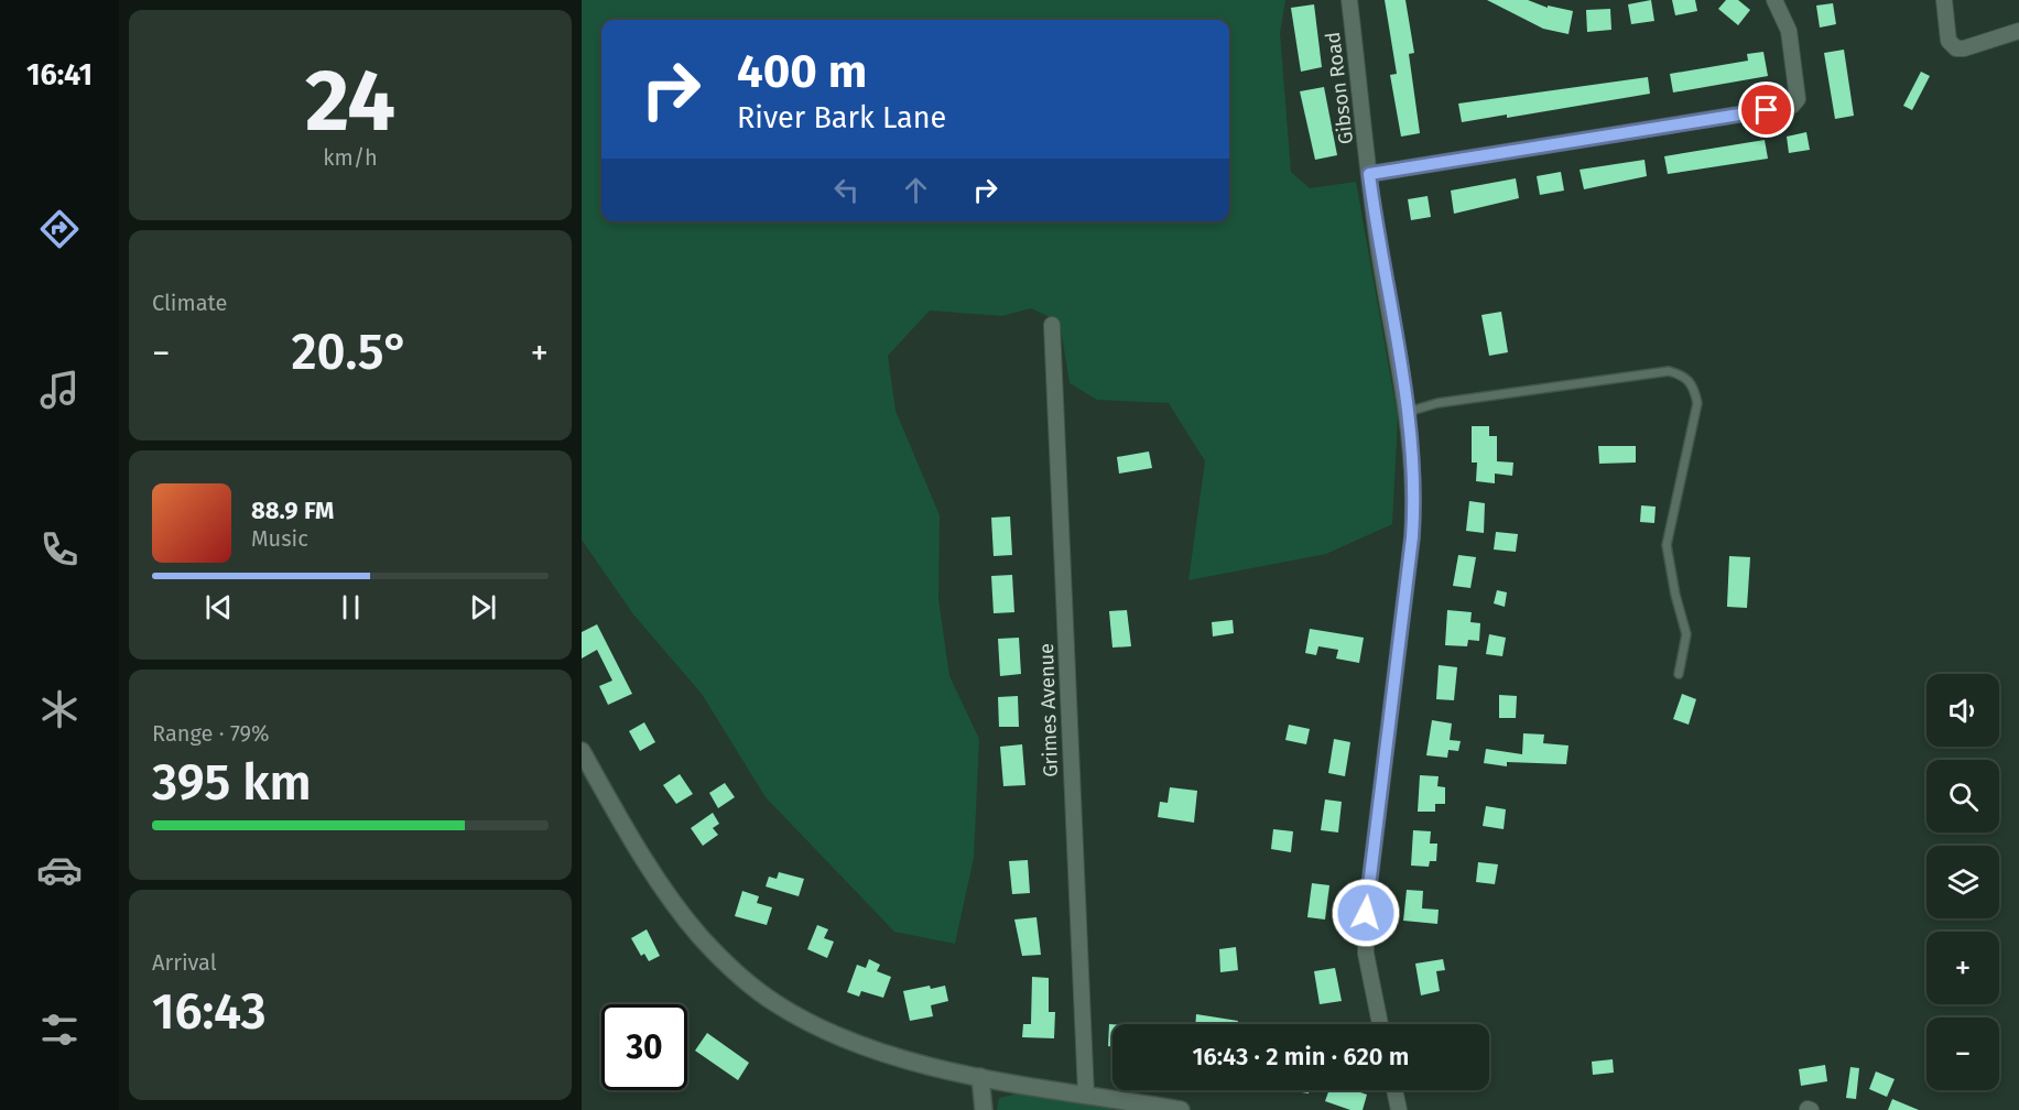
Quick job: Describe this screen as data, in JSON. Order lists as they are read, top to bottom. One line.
{"streets":{"street":["Gibson Road","Grimes Avenue"]},"page":{"tabs":"16:41","tile":[["24","km/h"],"Climate",["Range · 79%","395 km"],["Arrival","16:43"]],"turn":["400 m","River Bark Lane"],"heat":["−","20.5°","+"],"song":["88.9 FM","Music"],"map_buttons":["+","−"],"limit":"30","trip":"16:43 · 2 min · 620 m"}}
